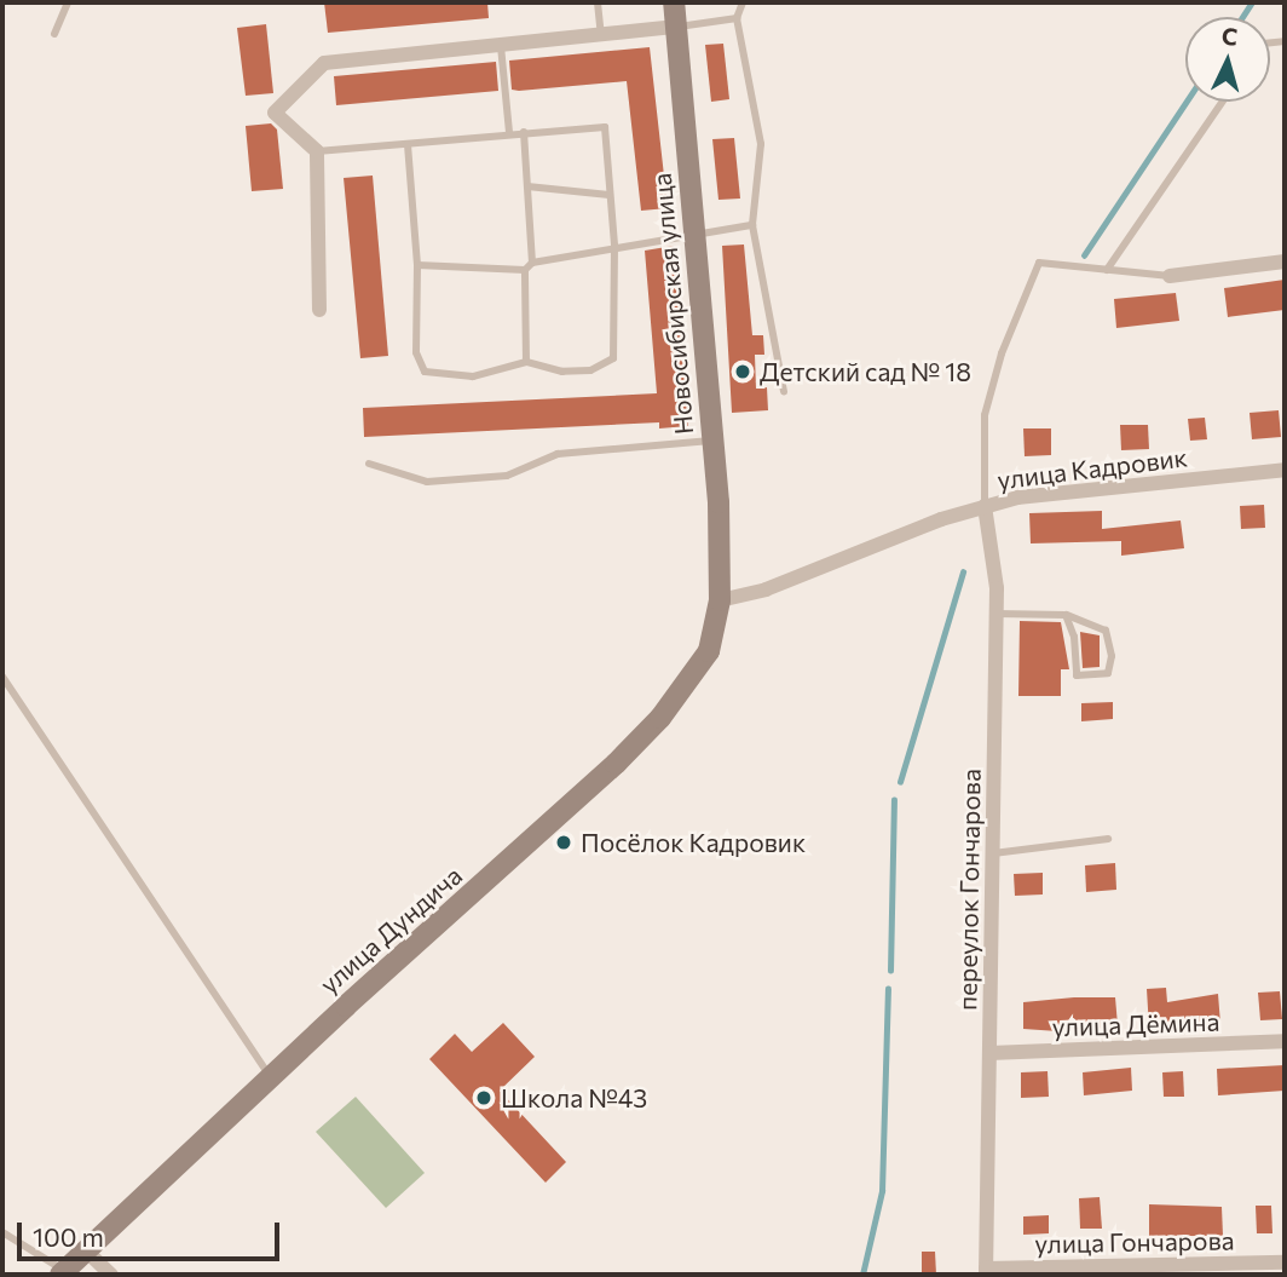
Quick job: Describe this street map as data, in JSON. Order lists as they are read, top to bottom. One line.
{"streets":{"main road":["Новосибирская улица","улица Дундича"],"street":["улица Кадровик","переулок Гончарова","улица Дёмина","улица Гончарова"]},"crossings":[["Новосибирская улица","улица Кадровик"],["Новосибирская улица","улица Дундича"],["улица Кадровик","переулок Гончарова"],["улица Кадровик","улица Дундича"],["переулок Гончарова","улица Дёмина"],["переулок Гончарова","улица Гончарова"]],"places":["Детский сад № 18","Посёлок Кадровик","Школа №43"],"scale_bar":"100 m","north":"top"}
